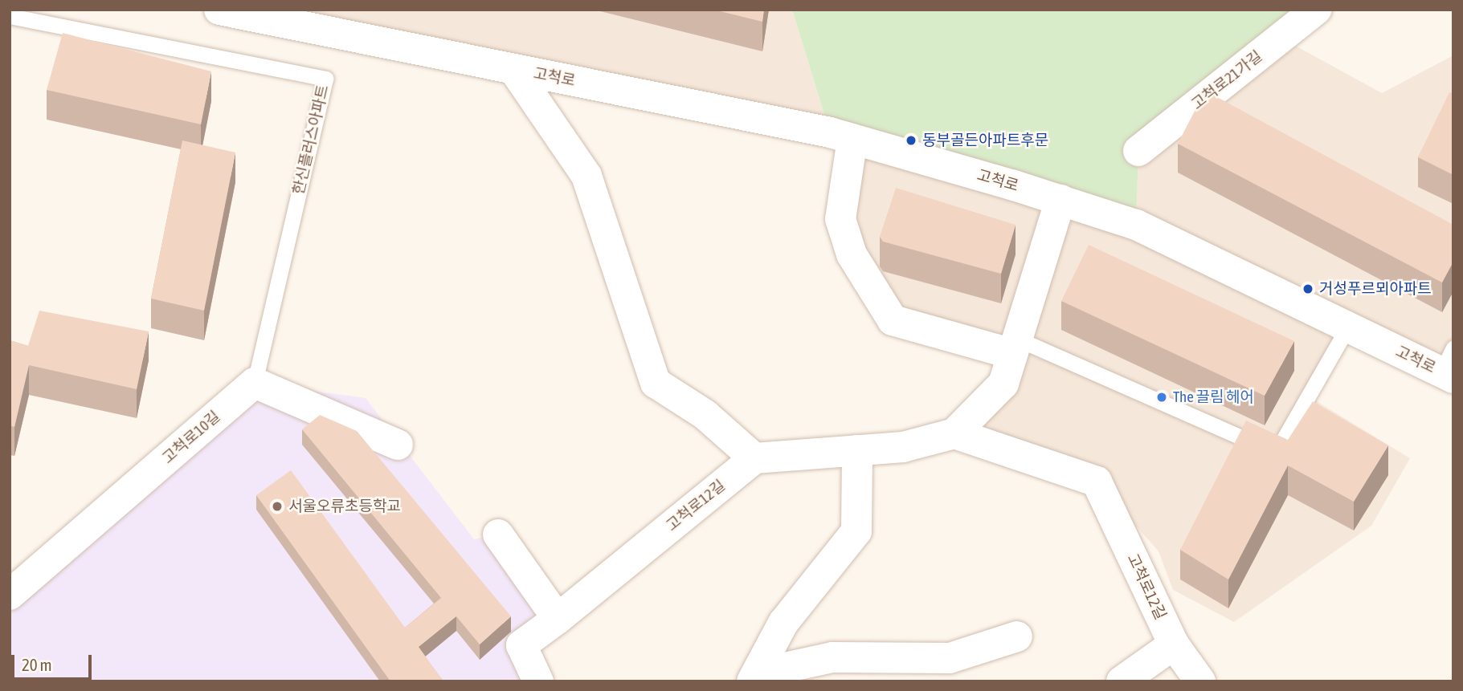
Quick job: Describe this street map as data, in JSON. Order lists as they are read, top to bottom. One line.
{"streets":{"street":["고척로","고척로21가길","고척로10길","고척로12길"],"lane":["한신플러스아파트"]},"crossings":[["고척로","고척로12길"],["한신플러스아파트","고척로10길"]],"places":["동부골든아파트후문","거성푸르뫼아파트","The 끌림 헤어","서울오류초등학교"],"scale_bar":"20 m"}
